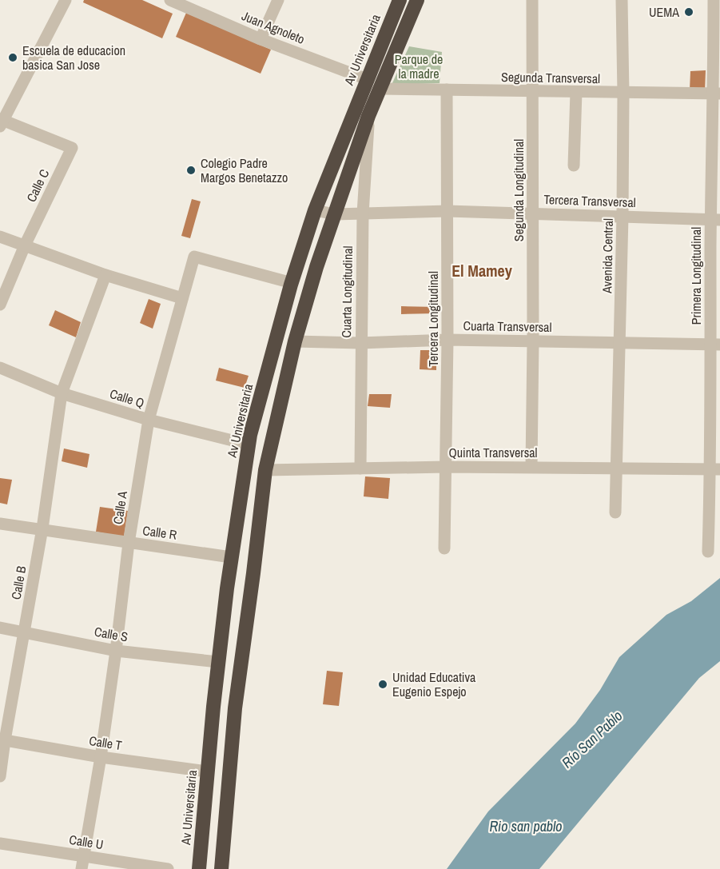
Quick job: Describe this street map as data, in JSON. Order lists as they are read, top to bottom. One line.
{"streets":{"highway":["Av Universitaria"],"street":["Juan Agnoleto","Segunda Transversal","Calle C","Segunda Longitudinal","Tercera Transversal","Avenida Central","Primera Longitudinal","Cuarta Longitudinal","Tercera Longitudinal","Cuarta Transversal","Calle Q","Quinta Transversal","Calle A","Calle R","Calle B","Calle S","Calle T","Calle U"]},"crossings":[["Juan Agnoleto","Av Universitaria"],["Av Universitaria","Tercera Transversal"],["Av Universitaria","Calle Q"],["Av Universitaria","Calle A"],["Av Universitaria","Calle R"],["Av Universitaria","Calle S"],["Av Universitaria","Calle T"],["Segunda Transversal","Segunda Longitudinal"],["Segunda Transversal","Avenida Central"],["Segunda Transversal","Primera Longitudinal"],["Segunda Transversal","Tercera Longitudinal"],["Segunda Longitudinal","Tercera Transversal"],["Segunda Longitudinal","Cuarta Transversal"],["Segunda Longitudinal","Quinta Transversal"],["Tercera Transversal","Avenida Central"],["Tercera Transversal","Primera Longitudinal"],["Tercera Transversal","Cuarta Longitudinal"],["Tercera Transversal","Tercera Longitudinal"],["Avenida Central","Cuarta Transversal"],["Avenida Central","Quinta Transversal"],["Primera Longitudinal","Cuarta Transversal"],["Primera Longitudinal","Quinta Transversal"],["Cuarta Longitudinal","Cuarta Transversal"],["Cuarta Longitudinal","Quinta Transversal"],["Tercera Longitudinal","Cuarta Transversal"],["Tercera Longitudinal","Quinta Transversal"],["Calle Q","Calle A"],["Calle Q","Calle B"],["Calle A","Calle R"],["Calle A","Calle S"],["Calle A","Calle T"],["Calle A","Calle U"],["Calle R","Calle B"],["Calle B","Calle S"],["Calle B","Calle T"]],"districts":["El Mamey"],"water":["Río San Pablo","Rio san pablo"],"parks":["Parque de la madre"],"places":["UEMA","Escuela de educacion basica San Jose","Colegio Padre Margos Benetazzo","Unidad Educativa Eugenio Espejo"]}
